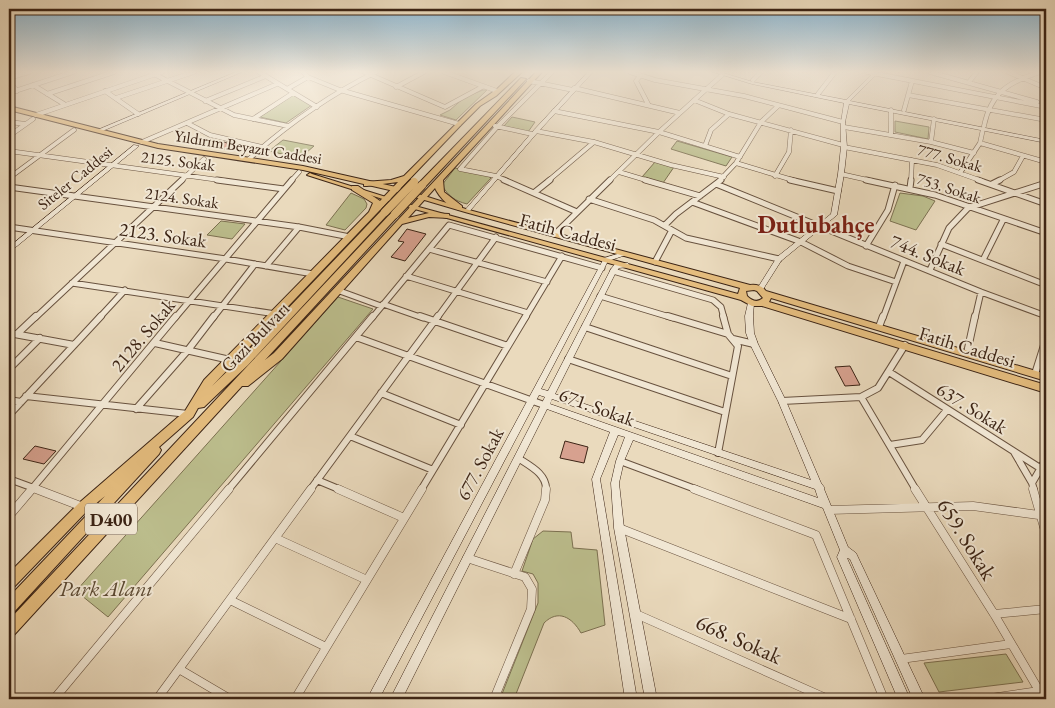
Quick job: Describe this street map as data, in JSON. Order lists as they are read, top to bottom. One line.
{"streets":{"highway":["Gazi Bulvarı","D400"],"main road":["Yıldırım Beyazıt Caddesi","Fatih Caddesi"],"street":["777. Sokak","2125. Sokak","Siteler Caddesi","753. Sokak","2124. Sokak","2123. Sokak","744. Sokak","2128. Sokak","671. Sokak","637. Sokak","677. Sokak","659. Sokak","668. Sokak"]},"crossings":[["Yıldırım Beyazıt Caddesi","Siteler Caddesi"],["Yıldırım Beyazıt Caddesi","Fatih Caddesi"],["Yıldırım Beyazıt Caddesi","2128. Sokak"],["2125. Sokak","Siteler Caddesi"],["2125. Sokak","2128. Sokak"],["Siteler Caddesi","2124. Sokak"],["Siteler Caddesi","2123. Sokak"],["2124. Sokak","2128. Sokak"],["Fatih Caddesi","677. Sokak"],["2123. Sokak","2128. Sokak"],["671. Sokak","677. Sokak"]],"districts":["Dutlubahçe"],"parks":["Park Alanı"]}
